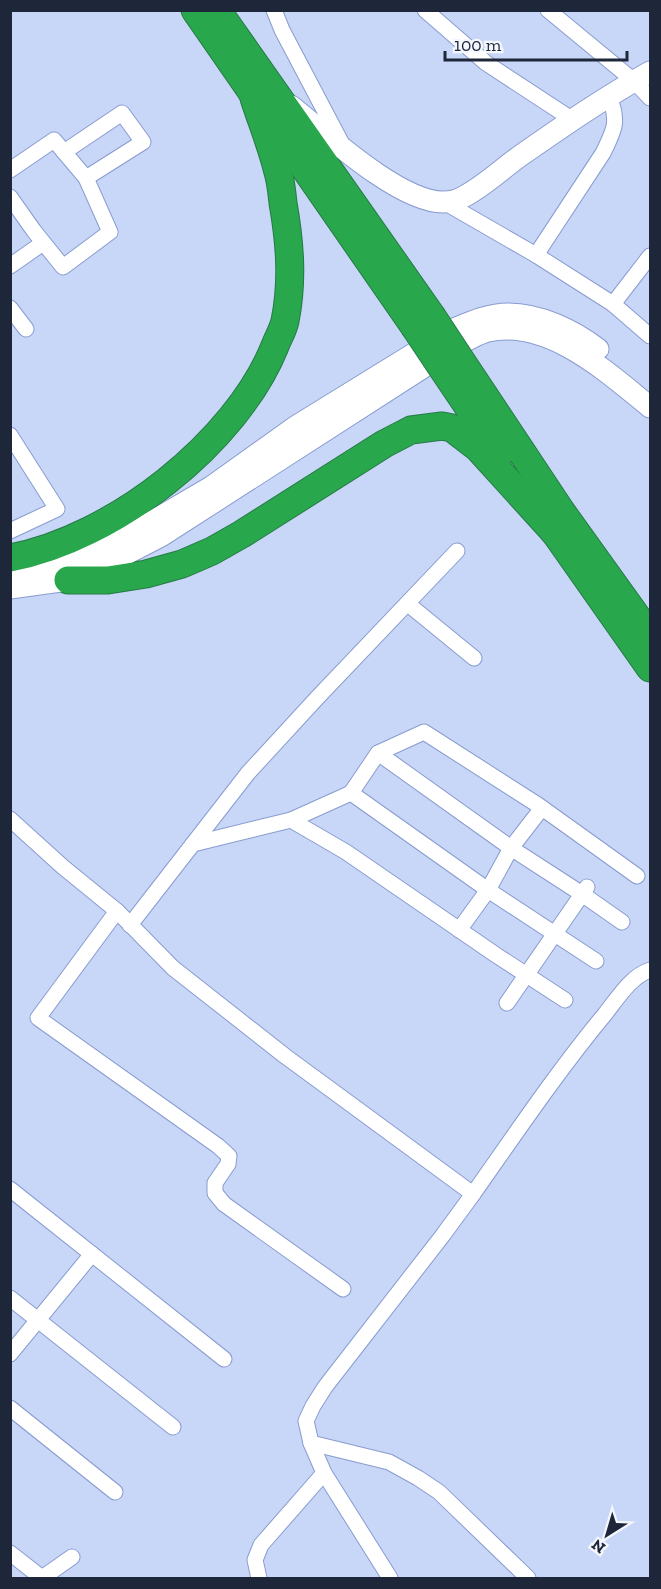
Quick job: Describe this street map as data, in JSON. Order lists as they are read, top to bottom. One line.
{"scale_bar":"100 m","north":"bottom left"}
